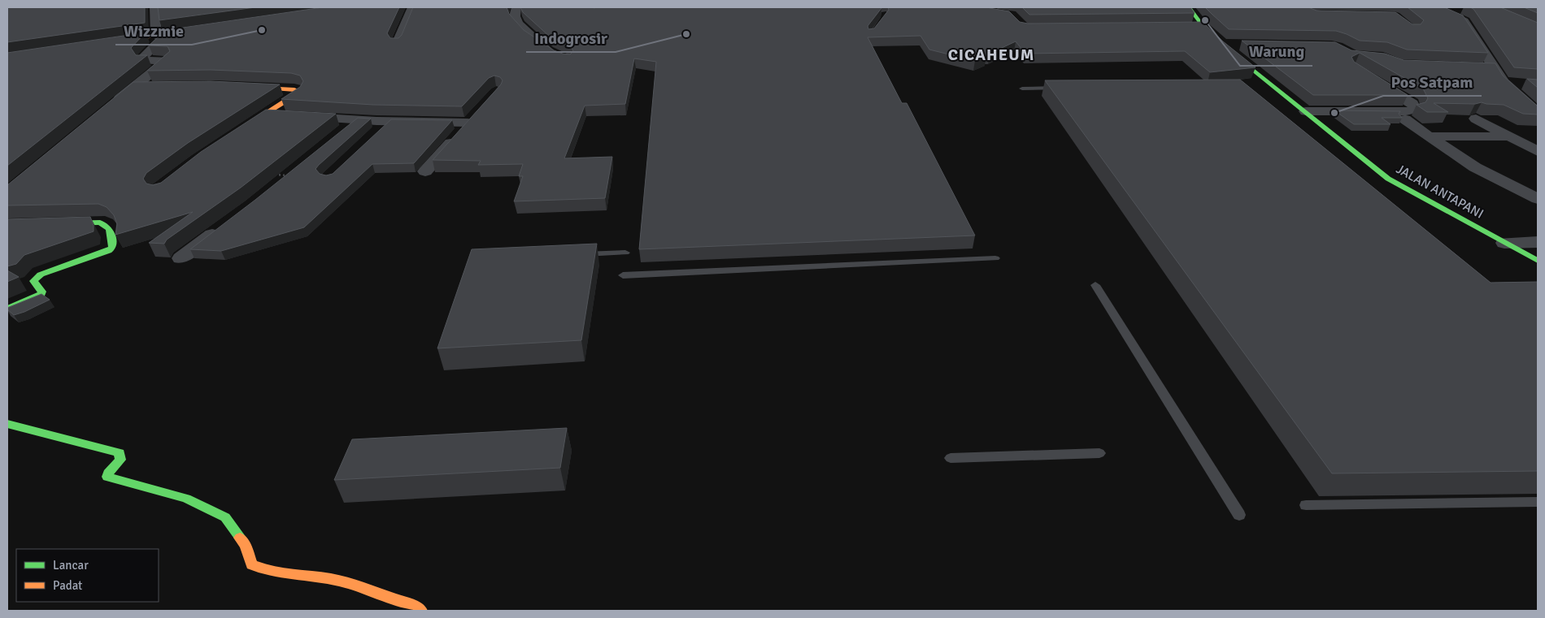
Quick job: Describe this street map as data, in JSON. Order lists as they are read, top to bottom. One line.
{"streets":{"street":["JALAN ANTAPANI"]},"districts":["CICAHEUM"],"places":["Warung","Wizzmie","Indogrosir","Pos Satpam"],"legend":["Lancar","Padat"]}
